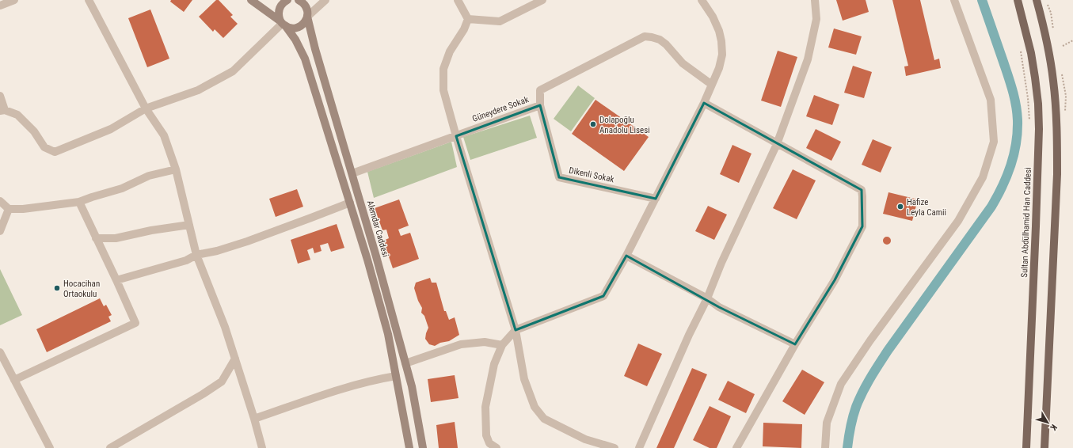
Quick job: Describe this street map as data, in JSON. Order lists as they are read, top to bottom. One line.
{"streets":{"main road":["Sultan Abdülhamid Han Caddesi","Alemdar Caddesi"],"street":["Güneydere Sokak","Dikenli Sokak"]},"crossings":[["Güneydere Sokak","Dikenli Sokak"],["Güneydere Sokak","Alemdar Caddesi"]],"places":["Dolapoğlu Anadolu Lisesi","Hafize Leyla Camii","Hocacihan Ortaokulu"],"north":"bottom right"}
